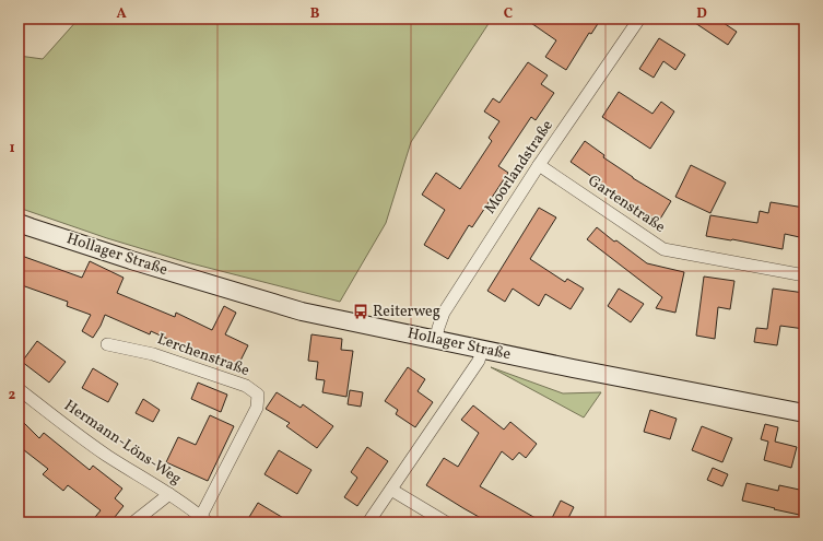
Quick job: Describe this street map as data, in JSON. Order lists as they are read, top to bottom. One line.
{"streets":{"main road":["Hollager Straße"],"street":["Moorlandstraße","Gartenstraße","Lerchenstraße","Hermann-Löns-Weg"]},"crossings":[["Moorlandstraße","Gartenstraße"],["Moorlandstraße","Hollager Straße"],["Lerchenstraße","Hermann-Löns-Weg"]],"places":{"bus stop":["Reiterweg"]},"grid":{"columns":["A","B","C","D"],"rows":["1","2"]}}
